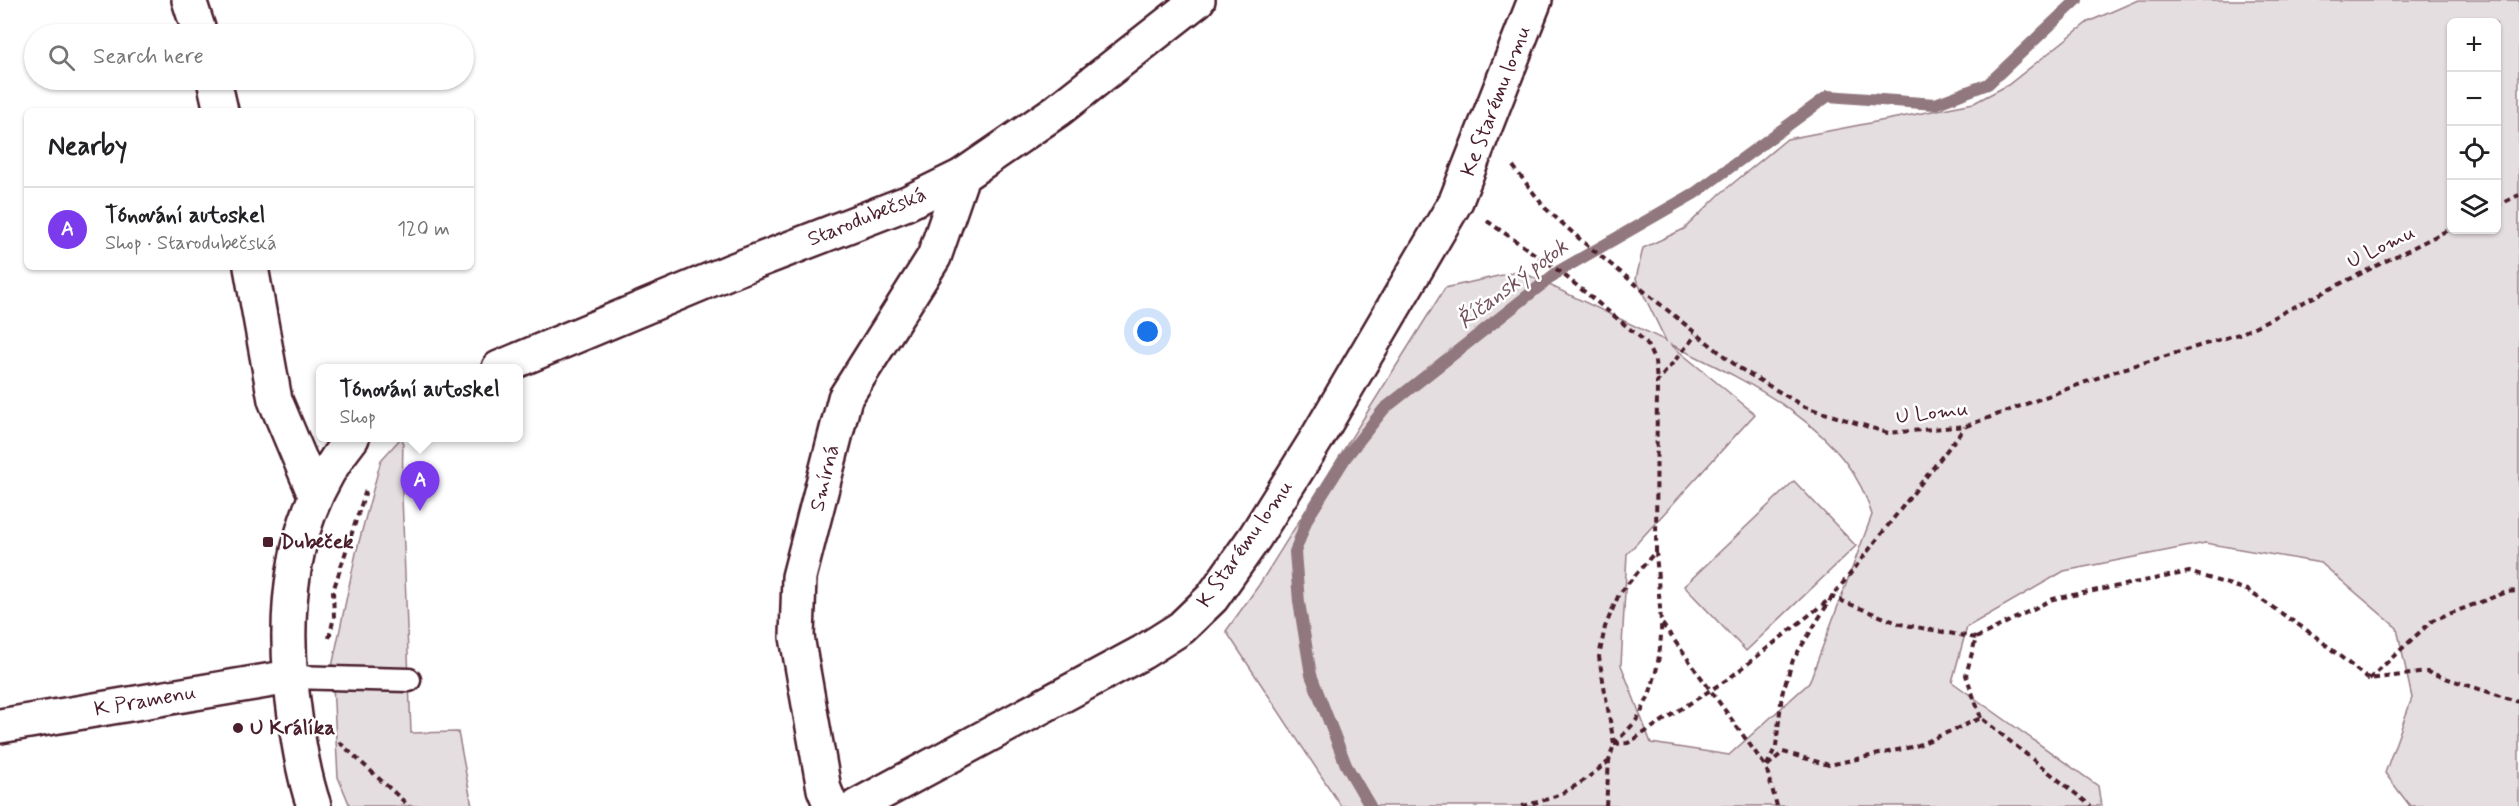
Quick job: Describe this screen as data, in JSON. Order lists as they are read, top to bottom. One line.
{"streets":{"street":["Ke Starému lomu","Starodubečská","Smírná","K Starému lomu","K Pramenu"],"path":["U Lomu"]},"crossings":[["Ke Starému lomu","U Lomu"],["Ke Starému lomu","K Starému lomu"],["Starodubečská","Smírná"]],"water":["Říčanský potok"],"places":{"transit":["Dubeček"],"other":["U Králíka"]},"page":{"map_buttons":["+","−"],"search":"Search here","heading":"Nearby","list":[{"mark":"A","name":"Tónování autoskel","note":"Shop · Starodubečská","value":"120 m"}],"popup":["Tónování autoskel","Shop"],"pins":"A"}}
